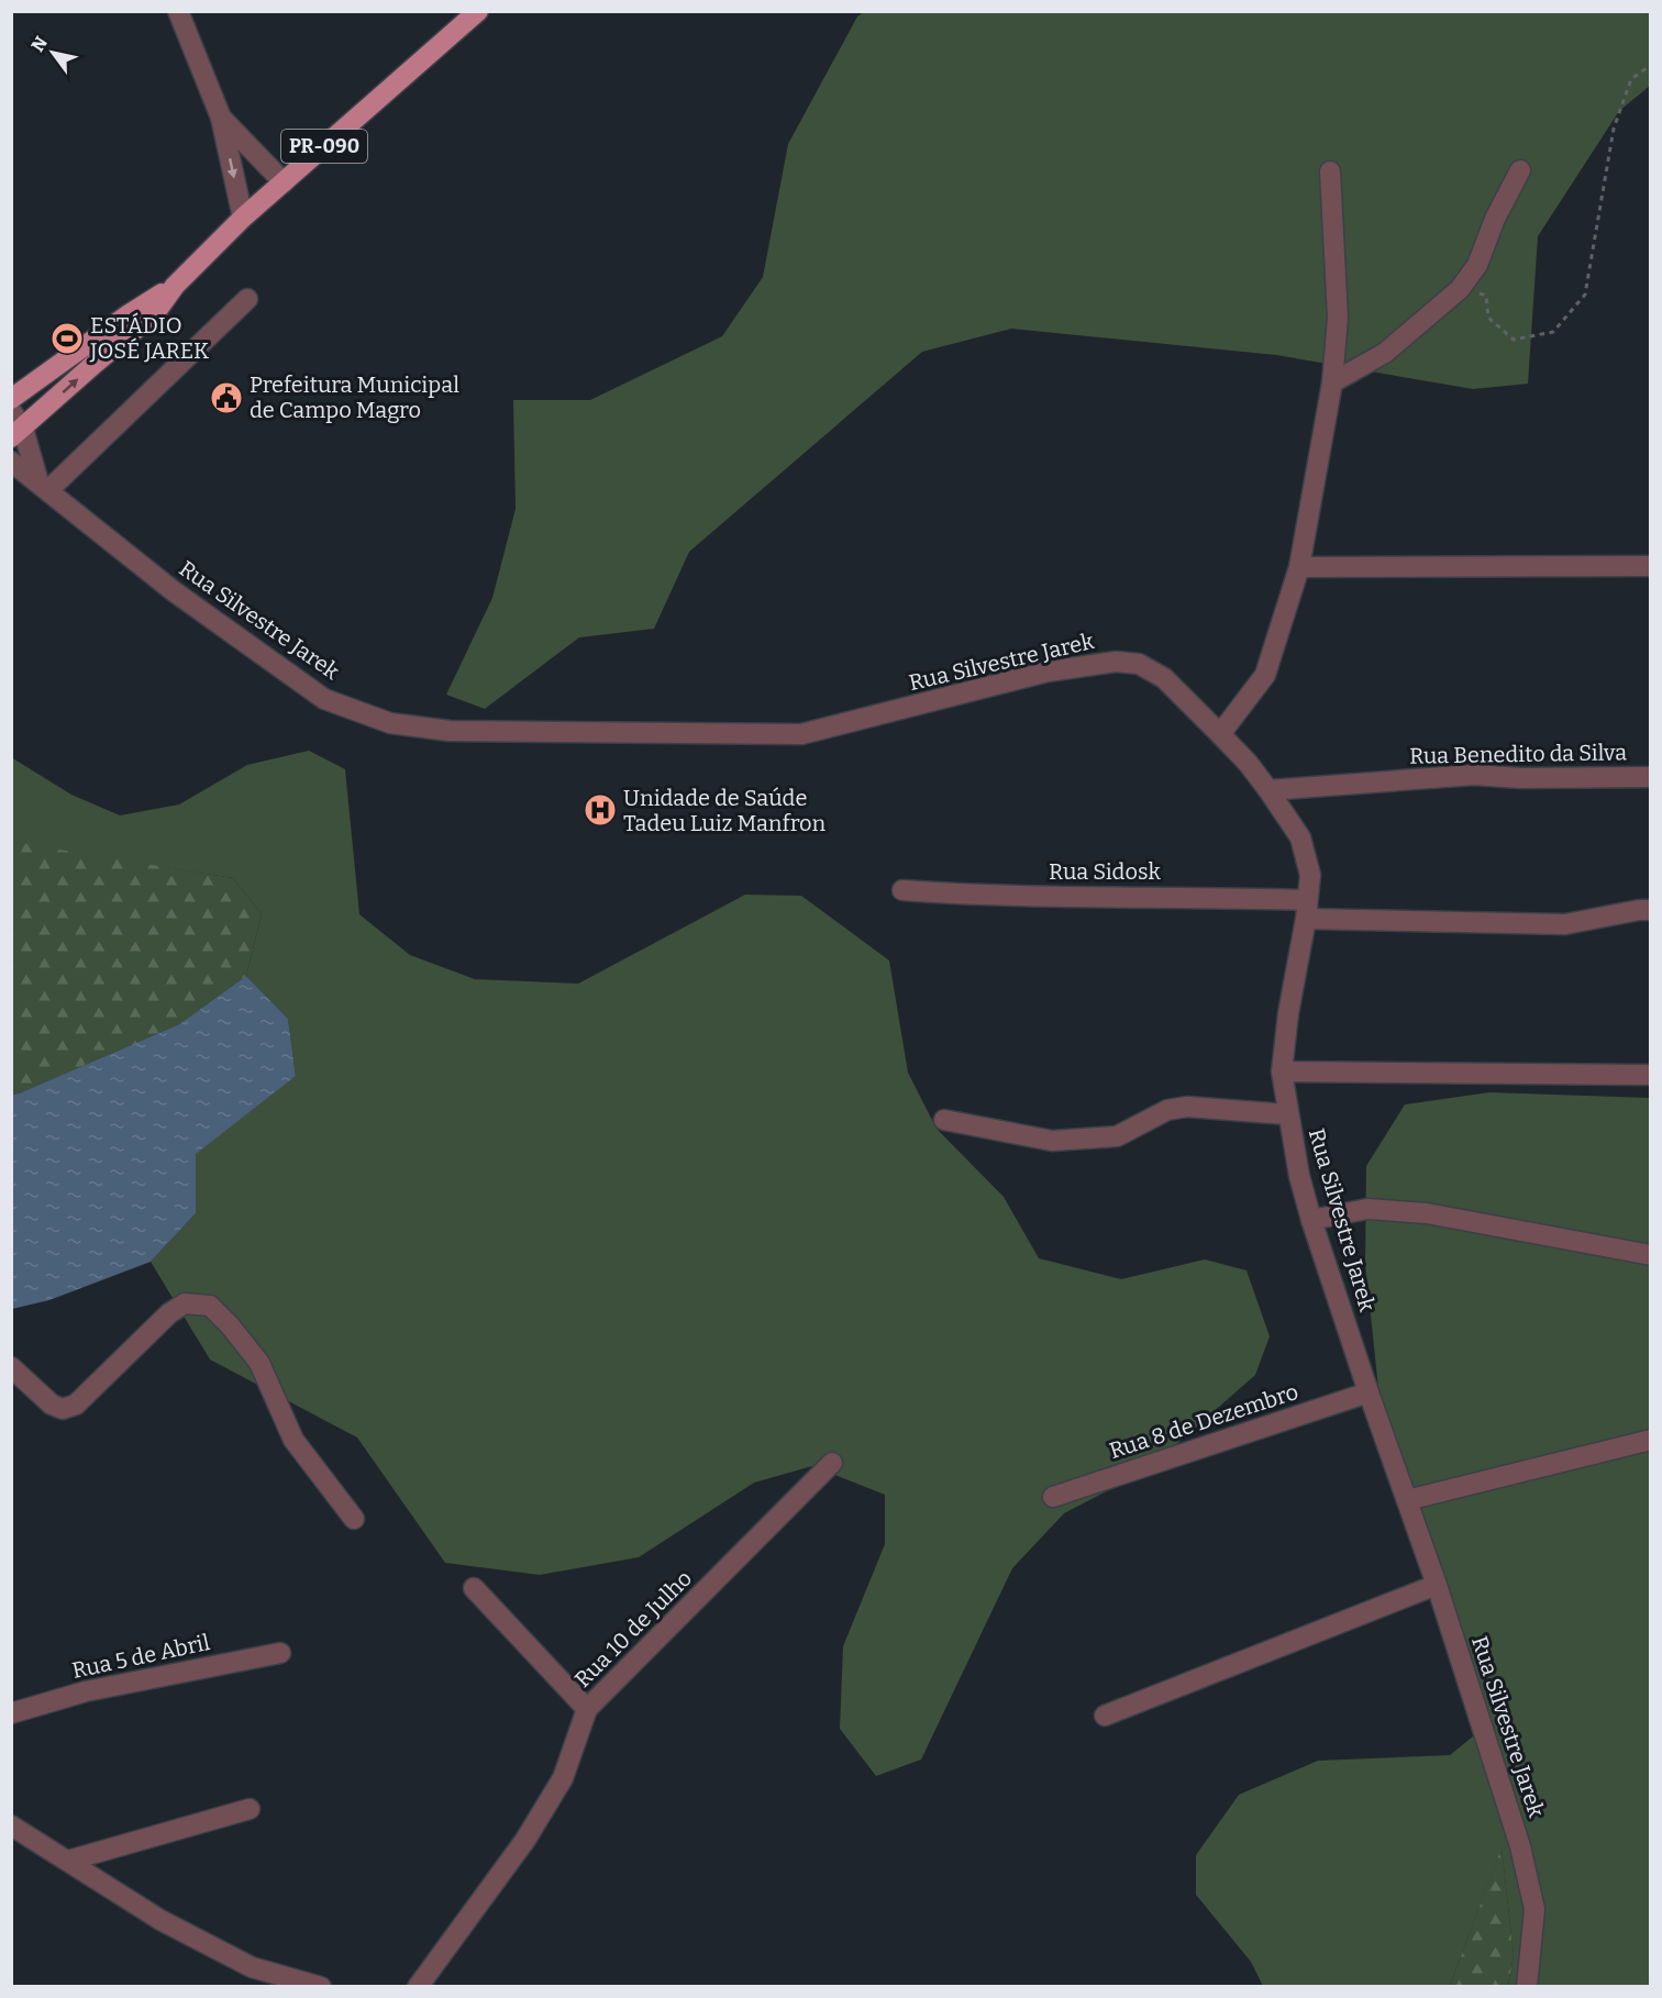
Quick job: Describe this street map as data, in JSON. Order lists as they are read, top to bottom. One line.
{"streets":{"main road":["PR-090"],"street":["Rua Silvestre Jarek","Rua Benedito da Silva","Rua Sidosk","Rua 8 de Dezembro","Rua 10 de Julho","Rua 5 de Abril"]},"crossings":[["Rua Silvestre Jarek","Rua Benedito da Silva"],["Rua Silvestre Jarek","Rua Sidosk"],["Rua Silvestre Jarek","Rua 8 de Dezembro"]],"places":{"sports":["ESTÁDIO JOSÉ JAREK"],"public building":["Prefeitura Municipal de Campo Magro"],"hospital":["Unidade de Saúde Tadeu Luiz Manfron"]},"north":"top left"}
